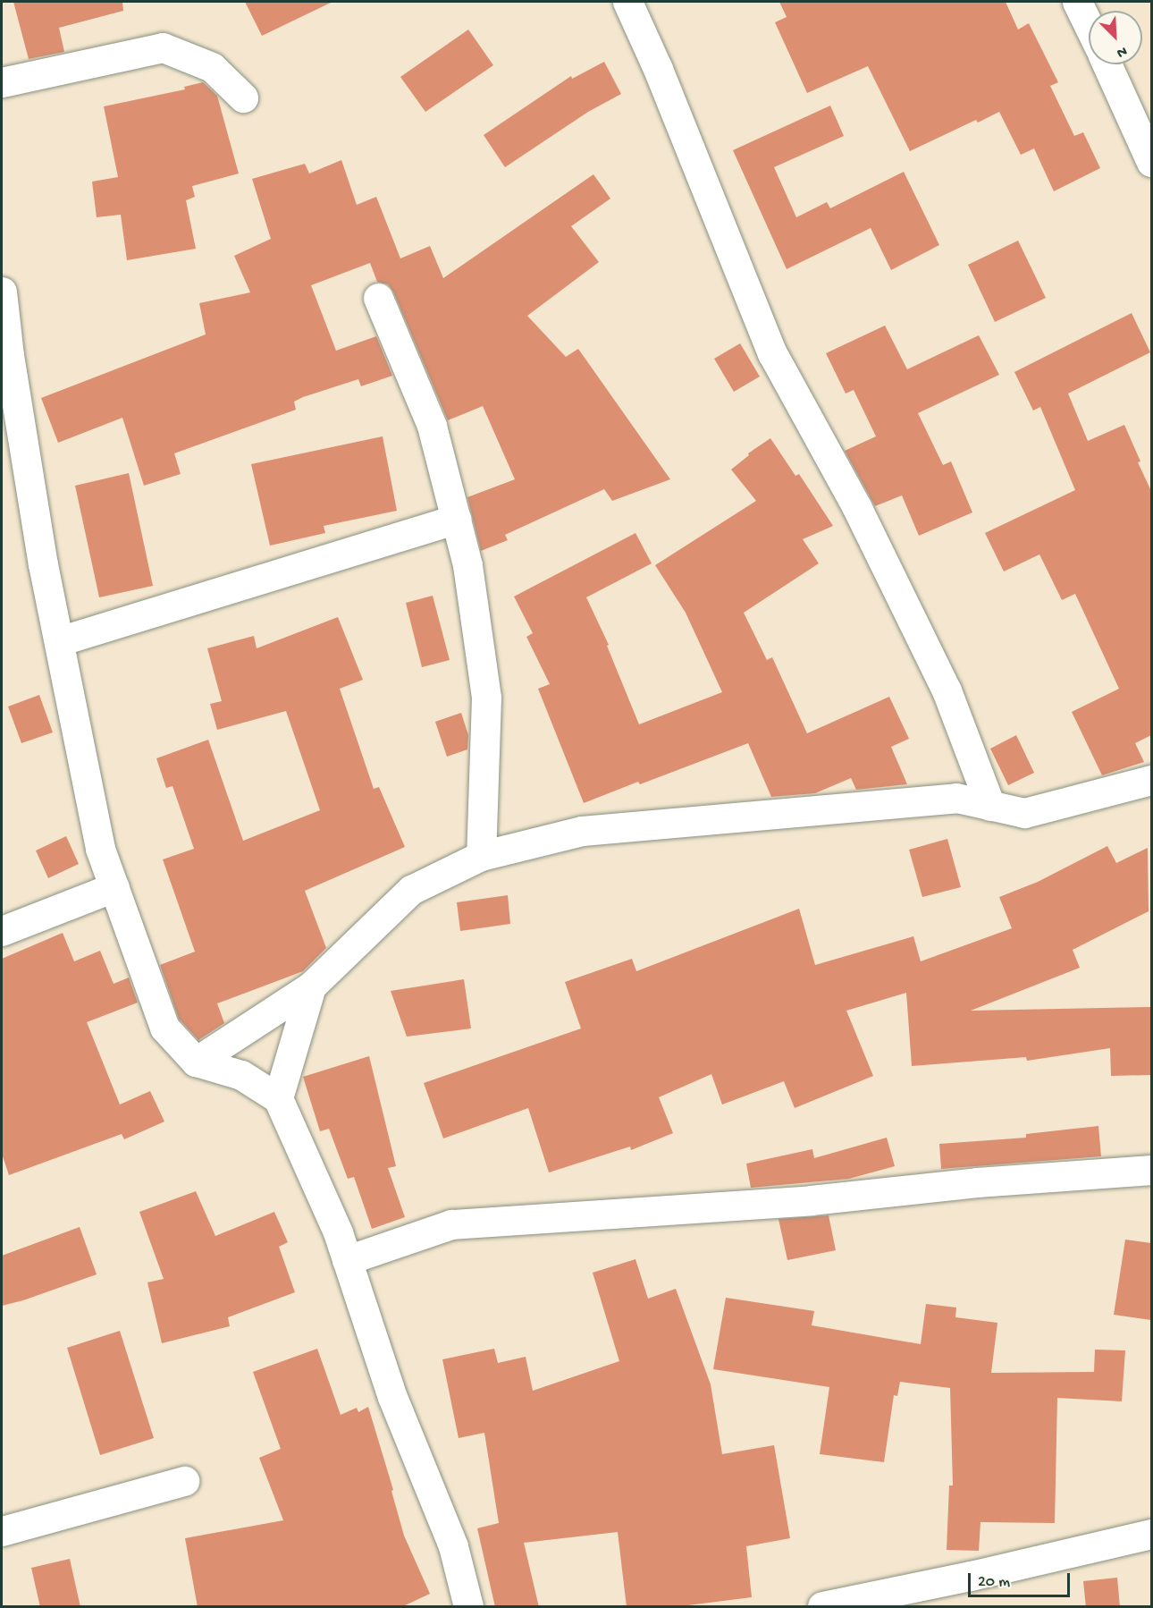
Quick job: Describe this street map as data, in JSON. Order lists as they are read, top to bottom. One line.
{"scale_bar":"20 m","north":"bottom right"}
